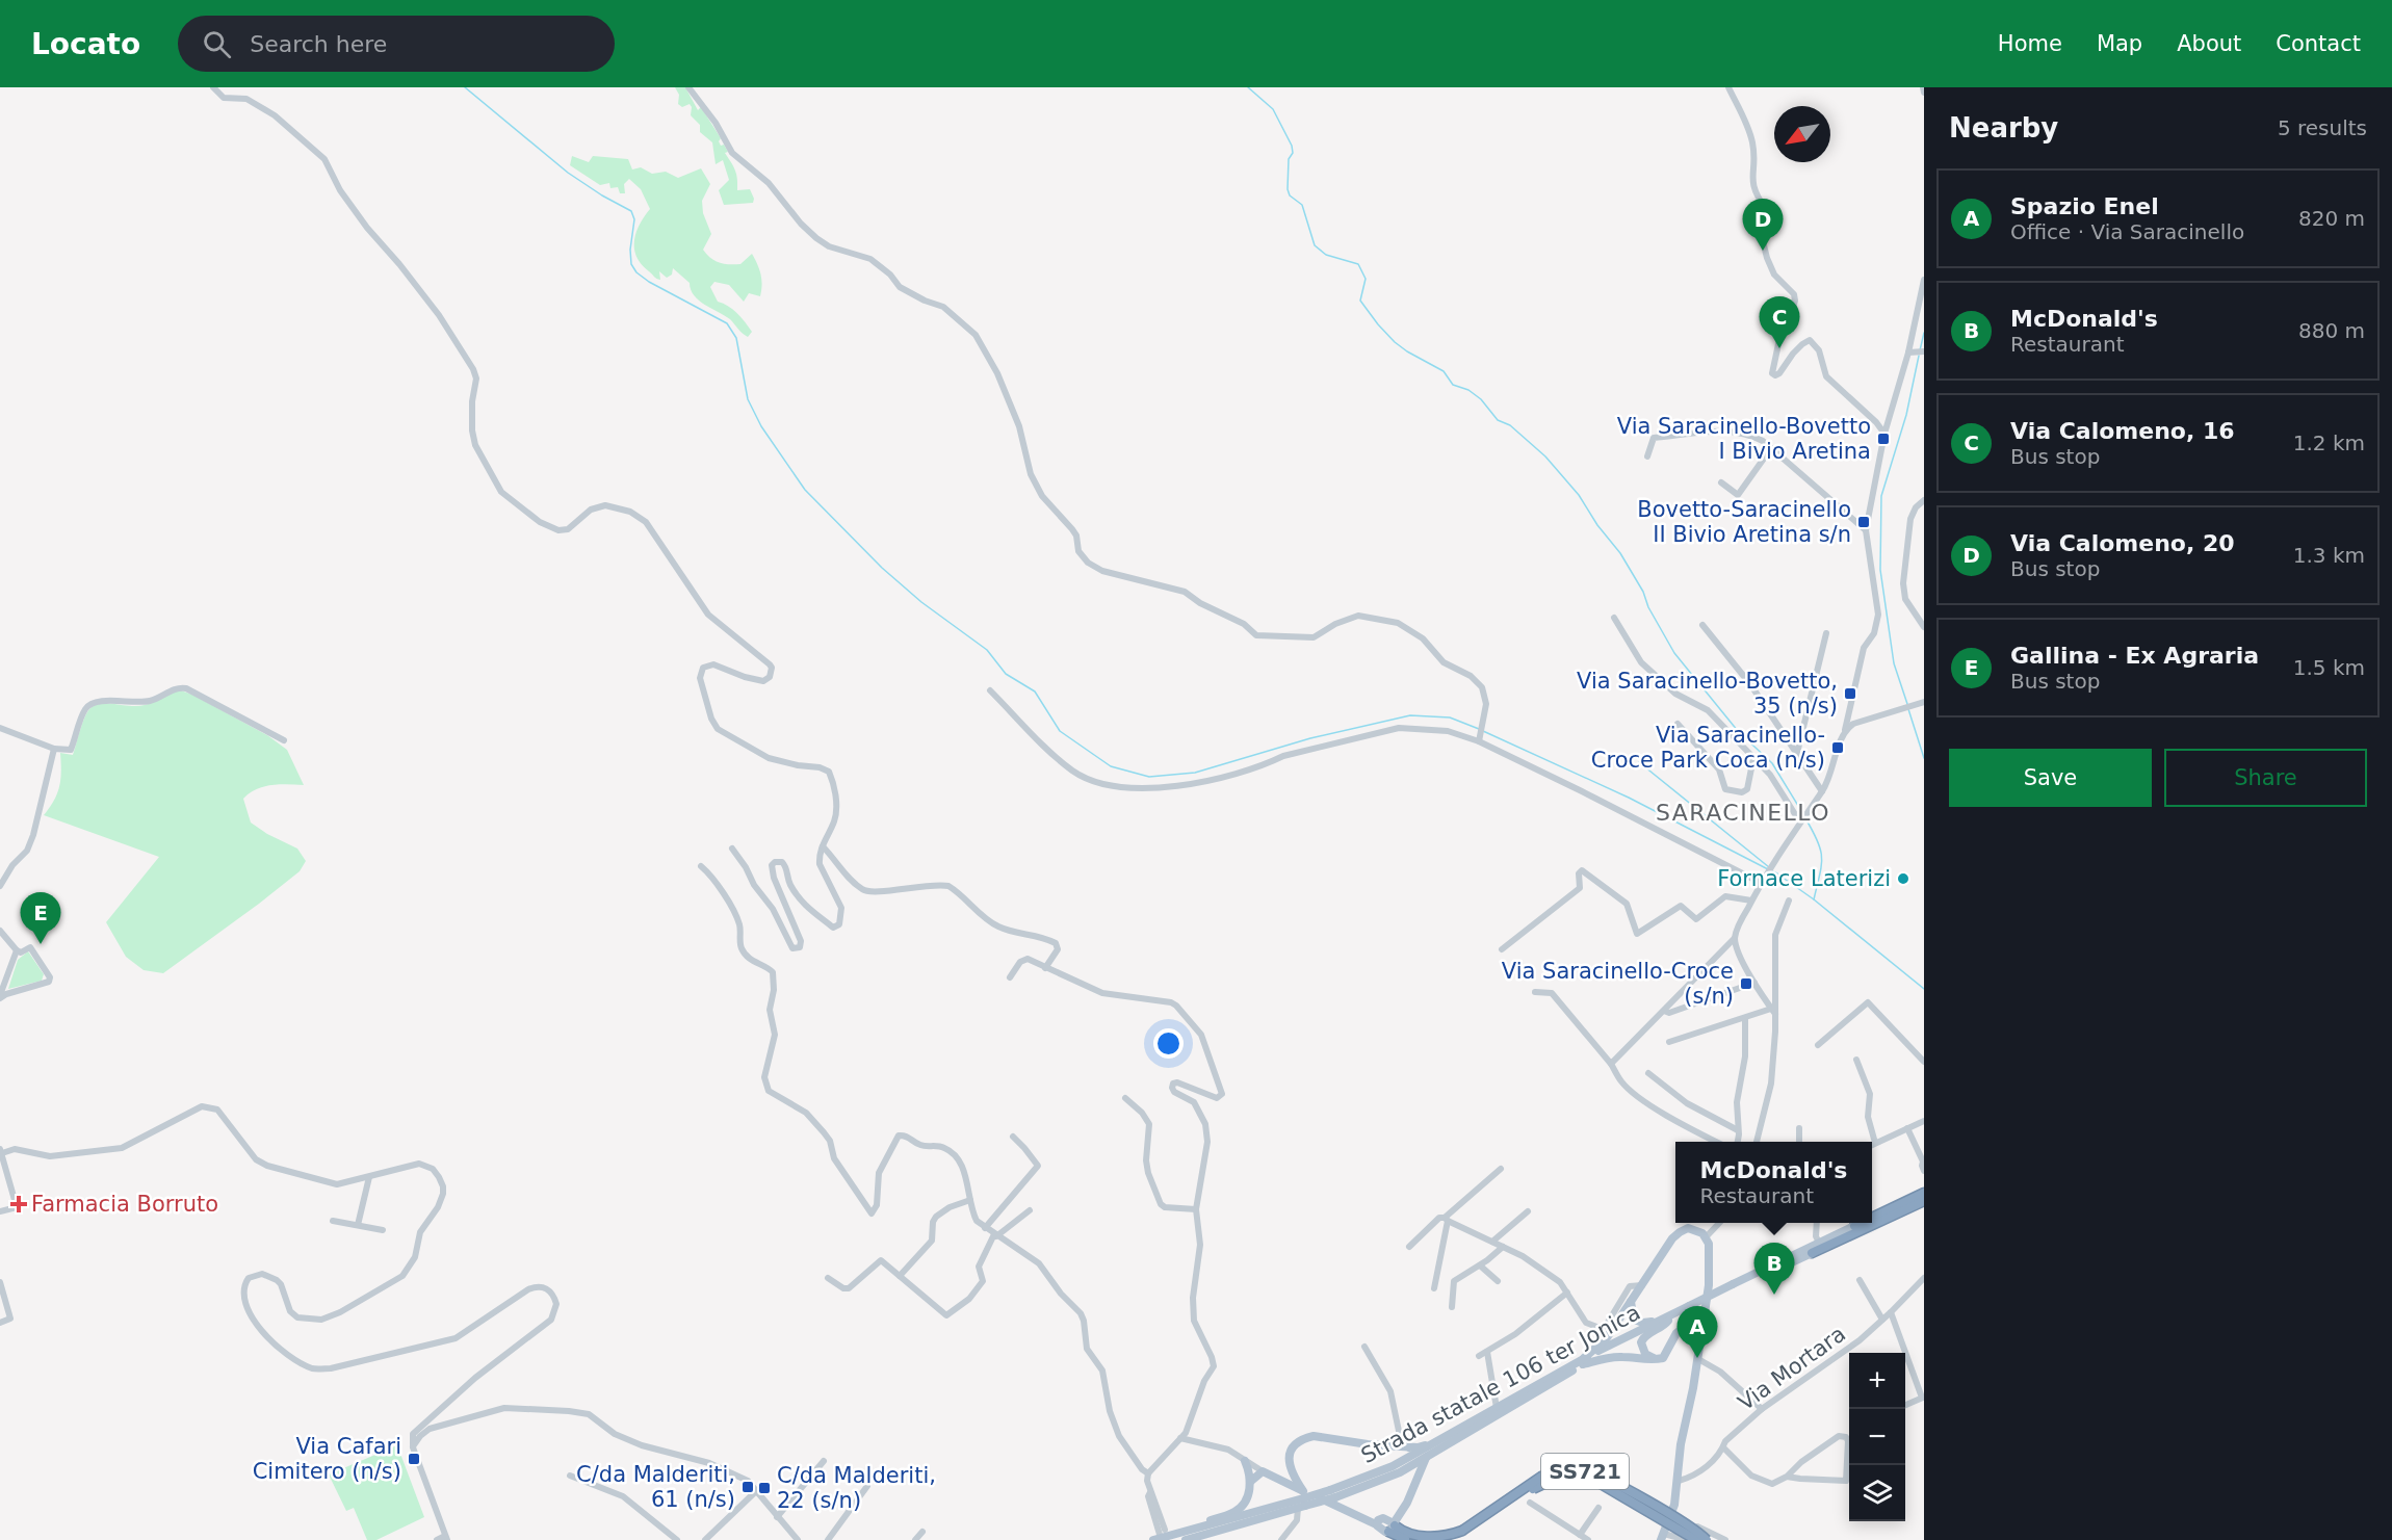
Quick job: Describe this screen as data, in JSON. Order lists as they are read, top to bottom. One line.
{"streets":{"highway":["Strada statale 106 ter Jonica","SS721"],"street":["Via Mortara"]},"crossings":[["Strada statale 106 ter Jonica","SS721"]],"districts":["SARACINELLO"],"places":{"transit":["Via Saracinello-Bovetto I Bivio Aretina","Bovetto-Saracinello II Bivio Aretina s/n","Via Saracinello-Bovetto, 35 (n/s)","Via Saracinello- Croce Park Coca (n/s)","Via Saracinello-Croce (s/n)","Via Cafari Cimitero (n/s)","C/da Malderiti, 61 (n/s)","C/da Malderiti, 22 (s/n)"],"other":["Fornace Laterizi"],"health":["Farmacia Borruto"]},"north":"bottom left","page":{"header":"Locato","search":"Search here","nav":["Home","Map","About","Contact"],"heading":["Nearby","5 results"],"list":[{"mark":"A","name":"Spazio Enel","note":"Office · Via Saracinello","value":"820 m"},{"mark":"B","name":"McDonald's","note":"Restaurant","value":"880 m"},{"mark":"C","name":"Via Calomeno, 16","note":"Bus stop","value":"1.2 km"},{"mark":"D","name":"Via Calomeno, 20","note":"Bus stop","value":"1.3 km"},{"mark":"E","name":"Gallina - Ex Agraria","note":"Bus stop","value":"1.5 km"}],"pins":["D","C","E","B","A"],"buttons":["Save","Share"],"popup":["McDonald's","Restaurant"],"map_buttons":["+","−"]}}
